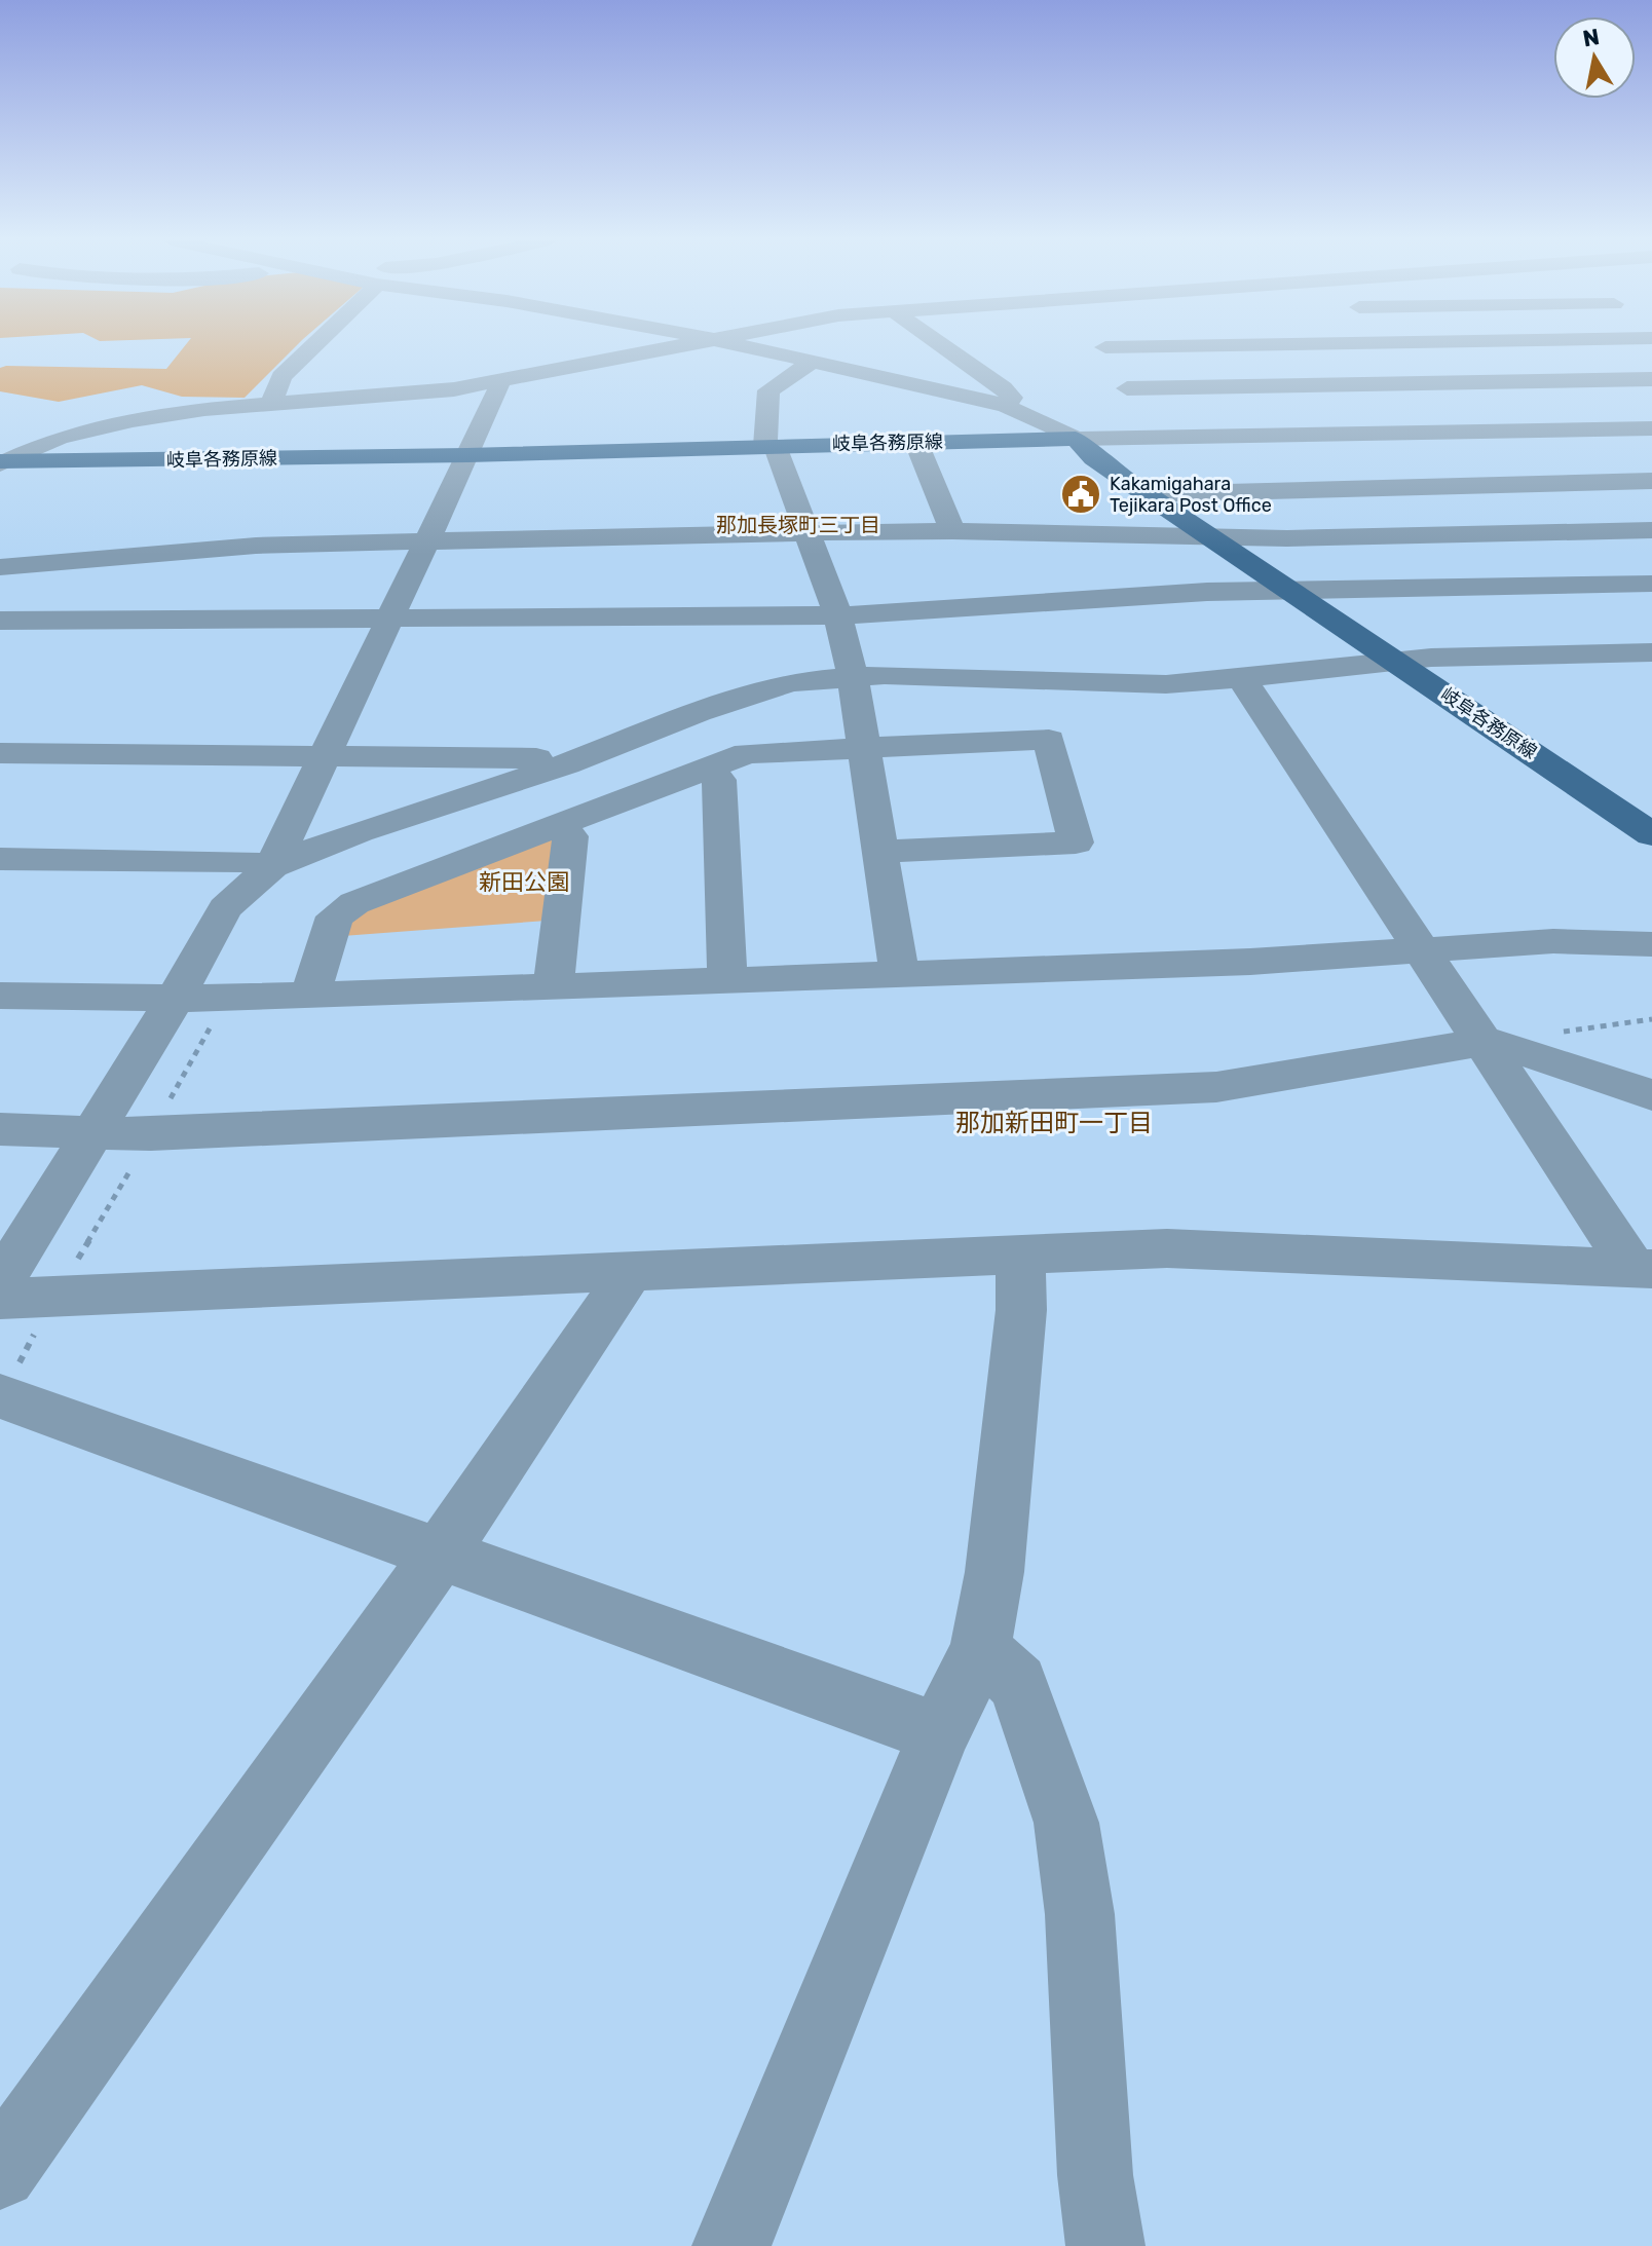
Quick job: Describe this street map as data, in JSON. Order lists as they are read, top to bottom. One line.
{"streets":{"main road":["岐阜各務原線"]},"districts":["那加長塚町三丁目","那加新田町一丁目"],"parks":["新田公園"],"places":{"public building":["Kakamigahara Tejikara Post Office"]},"north":"top"}
